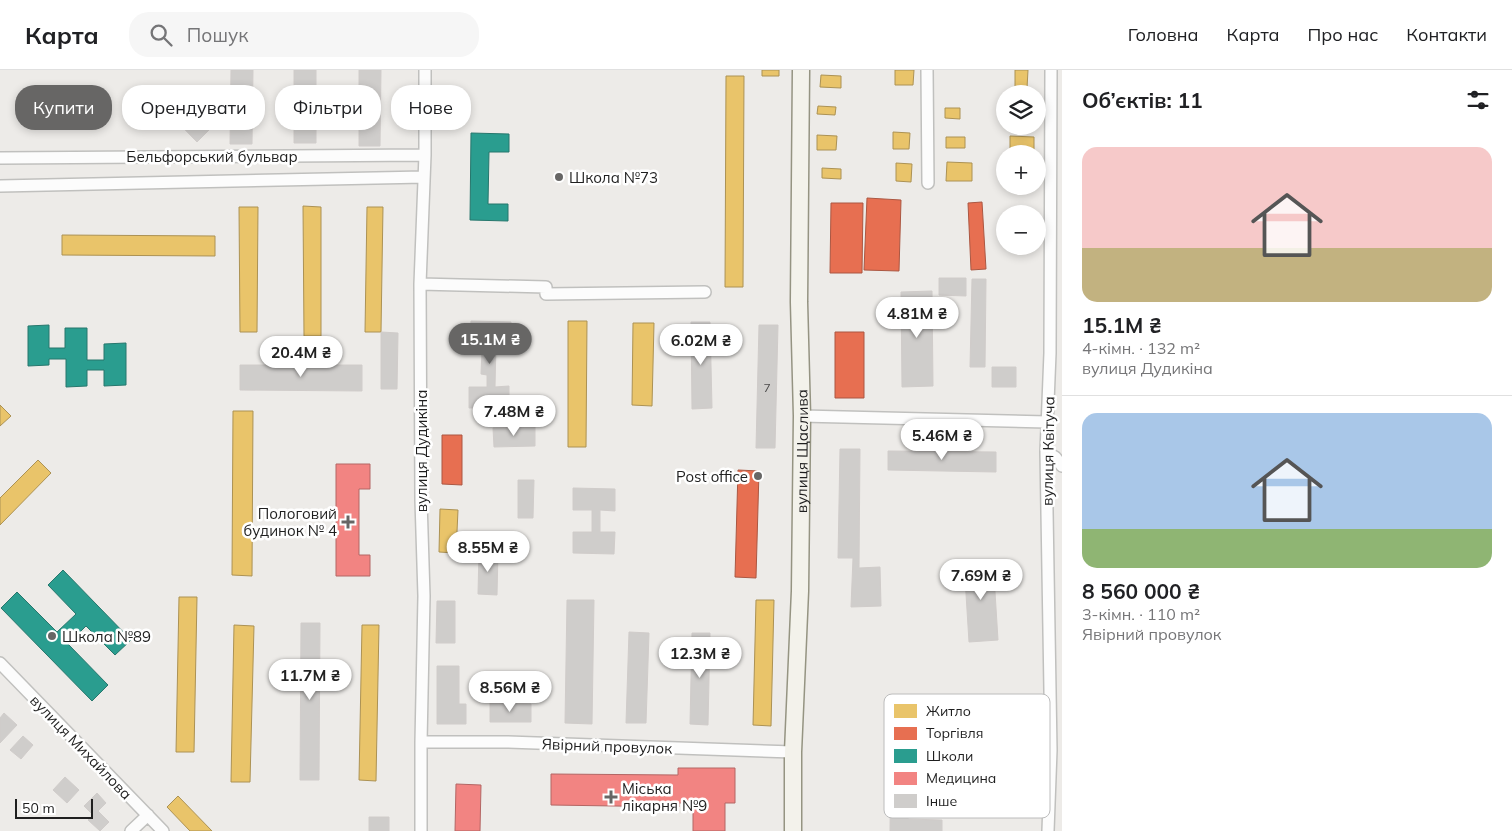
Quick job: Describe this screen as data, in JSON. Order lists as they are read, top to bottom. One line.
{"streets":{"street":["Бельфорський бульвар","вулиця Дудикіна","вулиця Щаслива","вулиця Квітуча","Явірний провулок","вулиця Михайлова"]},"crossings":[["Бельфорський бульвар","вулиця Дудикіна"],["вулиця Дудикіна","Явірний провулок"],["вулиця Щаслива","Явірний провулок"]],"places":{"other":["Школа №73","Post office","Школа №89"],"health":["Пологовий будинок № 4","Міська лікарня №9"]},"house_numbers":["7"],"legend":["Житло","Торгівля","Школи","Медицина","Інше"],"scale_bar":"50 m","page":{"header":"Карта","search":"Пошук","nav":["Головна","Карта","Про нас","Контакти"],"heading":"Об’єктів: 11","map_buttons":["+","−"],"chip":["Купити","Орендувати","Фільтри","Нове"],"list":[{"name":"15.1M ₴","note":"4-кімн. · 132 m² · вулиця Дудикіна"},{"name":"8 560 000 ₴","note":"3-кімн. · 110 m² · Явірний провулок"}],"price":["4.81M ₴","15.1M ₴","6.02M ₴","20.4M ₴","7.48M ₴","5.46M ₴","8.55M ₴","7.69M ₴","12.3M ₴","11.7M ₴","8.56M ₴"],"scale":"50 m"}}
